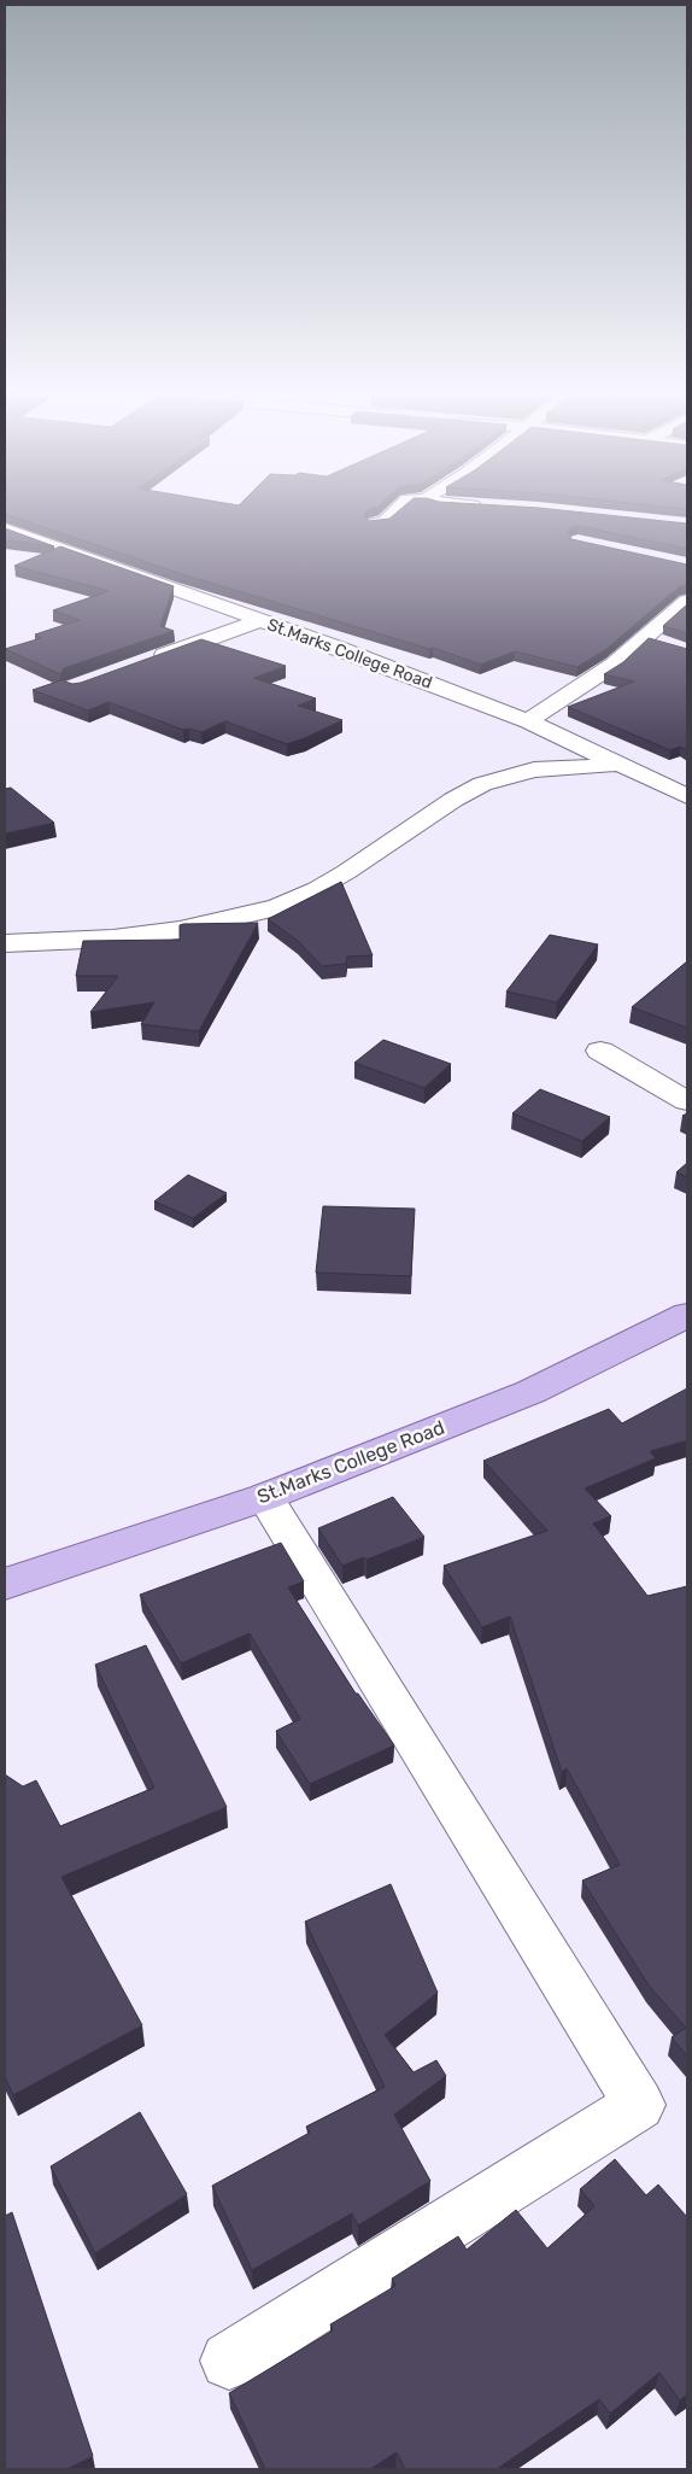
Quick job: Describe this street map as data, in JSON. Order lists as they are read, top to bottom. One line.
{"streets":{"main road":["St.Marks College Road"]}}
